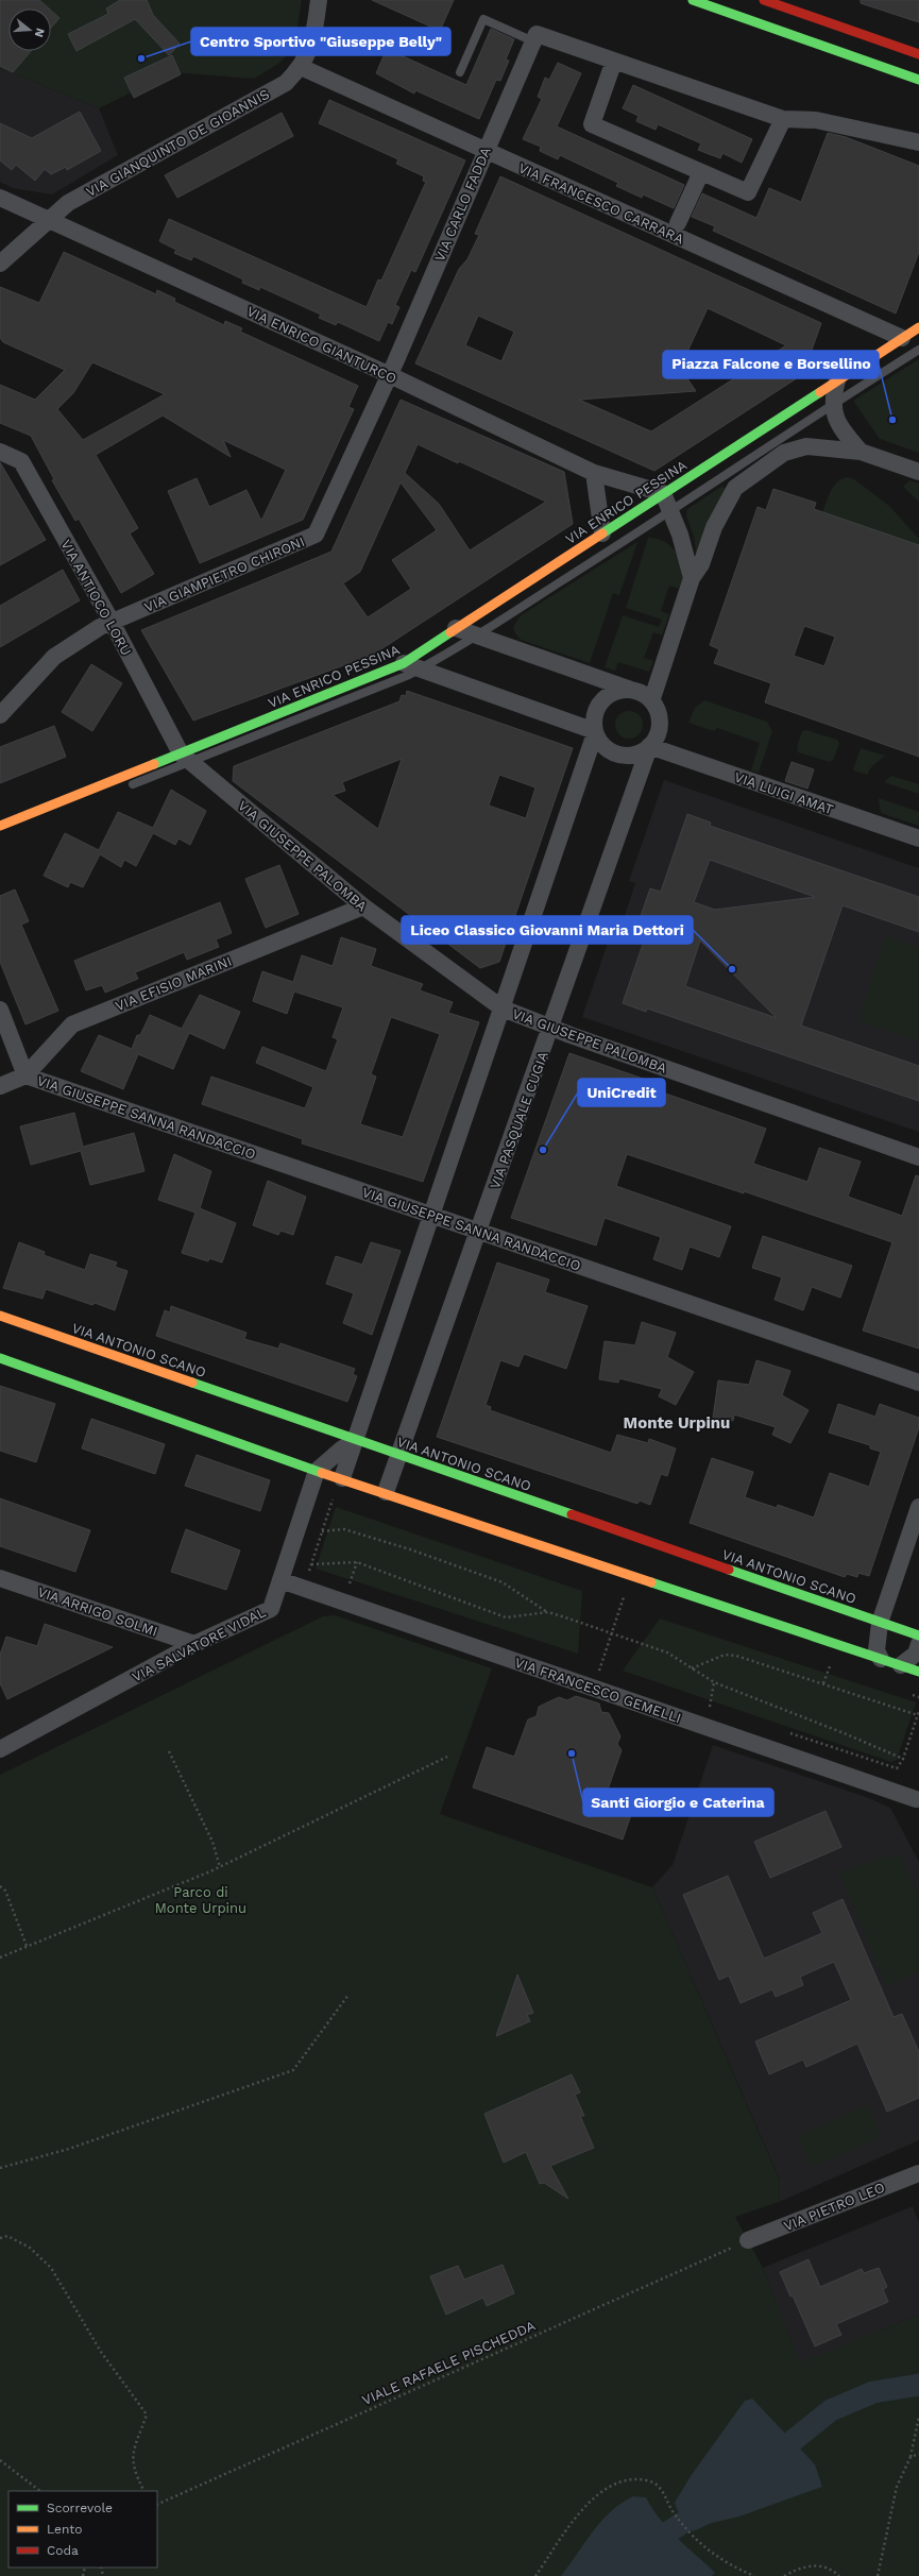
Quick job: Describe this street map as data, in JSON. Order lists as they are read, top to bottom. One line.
{"streets":{"street":["VIA GIANQUINTO DE GIOANNIS","VIA FRANCESCO CARRARA","VIA CARLO FADDA","VIA ENRICO GIANTURCO","VIA ENRICO PESSINA","VIA GIAMPIETRO CHIRONI","VIA ANTIOCO LORU","VIA LUIGI AMAT","VIA GIUSEPPE PALOMBA","VIA EFISIO MARINI","VIA GIUSEPPE SANNA RANDACCIO","VIA PASQUALE CUGIA","VIA ANTONIO SCANO","VIA ARRIGO SOLMI","VIA SALVATORE VIDAL","VIA FRANCESCO GEMELLI","VIA PIETRO LEO"],"path":["VIALE RAFAELE PISCHEDDA"]},"crossings":[["VIA GIANQUINTO DE GIOANNIS","VIA FRANCESCO CARRARA"],["VIA GIANQUINTO DE GIOANNIS","VIA ENRICO GIANTURCO"],["VIA FRANCESCO CARRARA","VIA CARLO FADDA"],["VIA FRANCESCO CARRARA","VIA ENRICO PESSINA"],["VIA CARLO FADDA","VIA ENRICO GIANTURCO"],["VIA CARLO FADDA","VIA GIAMPIETRO CHIRONI"],["VIA ENRICO GIANTURCO","VIA ENRICO PESSINA"],["VIA ENRICO GIANTURCO","VIA GIAMPIETRO CHIRONI"],["VIA ENRICO PESSINA","VIA ANTIOCO LORU"],["VIA ENRICO PESSINA","VIA GIUSEPPE PALOMBA"],["VIA GIAMPIETRO CHIRONI","VIA ANTIOCO LORU"],["VIA ANTIOCO LORU","VIA GIUSEPPE PALOMBA"],["VIA LUIGI AMAT","VIA PASQUALE CUGIA"],["VIA GIUSEPPE PALOMBA","VIA EFISIO MARINI"],["VIA GIUSEPPE PALOMBA","VIA PASQUALE CUGIA"],["VIA EFISIO MARINI","VIA GIUSEPPE SANNA RANDACCIO"],["VIA GIUSEPPE SANNA RANDACCIO","VIA PASQUALE CUGIA"],["VIA PASQUALE CUGIA","VIA ANTONIO SCANO"],["VIA ARRIGO SOLMI","VIA SALVATORE VIDAL"],["VIA SALVATORE VIDAL","VIA FRANCESCO GEMELLI"],["VIA PIETRO LEO","VIALE RAFAELE PISCHEDDA"]],"districts":["Monte Urpinu"],"parks":["Parco di Monte Urpinu"],"places":["Centro Sportivo \"Giuseppe Belly\"","Piazza Falcone e Borsellino","Liceo Classico Giovanni Maria Dettori","UniCredit","Santi Giorgio e Caterina"],"legend":["Scorrevole","Lento","Coda"],"north":"right"}
